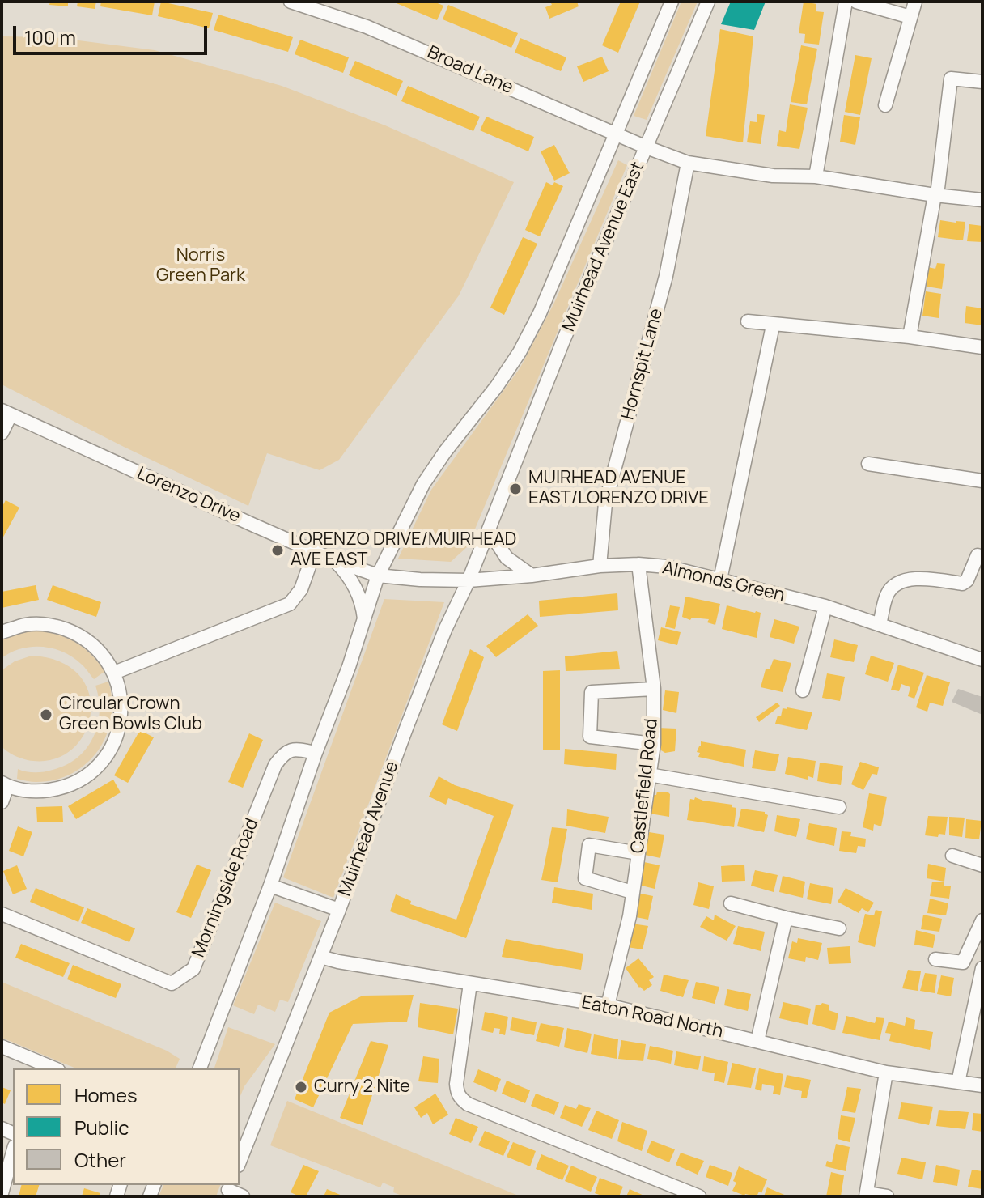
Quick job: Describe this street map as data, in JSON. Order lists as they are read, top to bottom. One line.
{"streets":{"street":["Broad Lane","Muirhead Avenue East","Hornspit Lane","Lorenzo Drive","Almonds Green","Castlefield Road","Muirhead Avenue","Morningside Road","Eaton Road North"]},"crossings":[["Broad Lane","Muirhead Avenue East"],["Broad Lane","Hornspit Lane"],["Muirhead Avenue East","Lorenzo Drive"],["Muirhead Avenue East","Almonds Green"],["Muirhead Avenue East","Muirhead Avenue"],["Hornspit Lane","Almonds Green"],["Lorenzo Drive","Almonds Green"],["Almonds Green","Castlefield Road"],["Almonds Green","Muirhead Avenue"],["Castlefield Road","Eaton Road North"],["Muirhead Avenue","Eaton Road North"]],"parks":["Norris Green Park"],"places":["MUIRHEAD AVENUE EAST/LORENZO DRIVE","LORENZO DRIVE/MUIRHEAD AVE EAST","Circular Crown Green Bowls Club","Curry 2 Nite"],"legend":["Homes","Public","Other"],"scale_bar":"100 m"}
